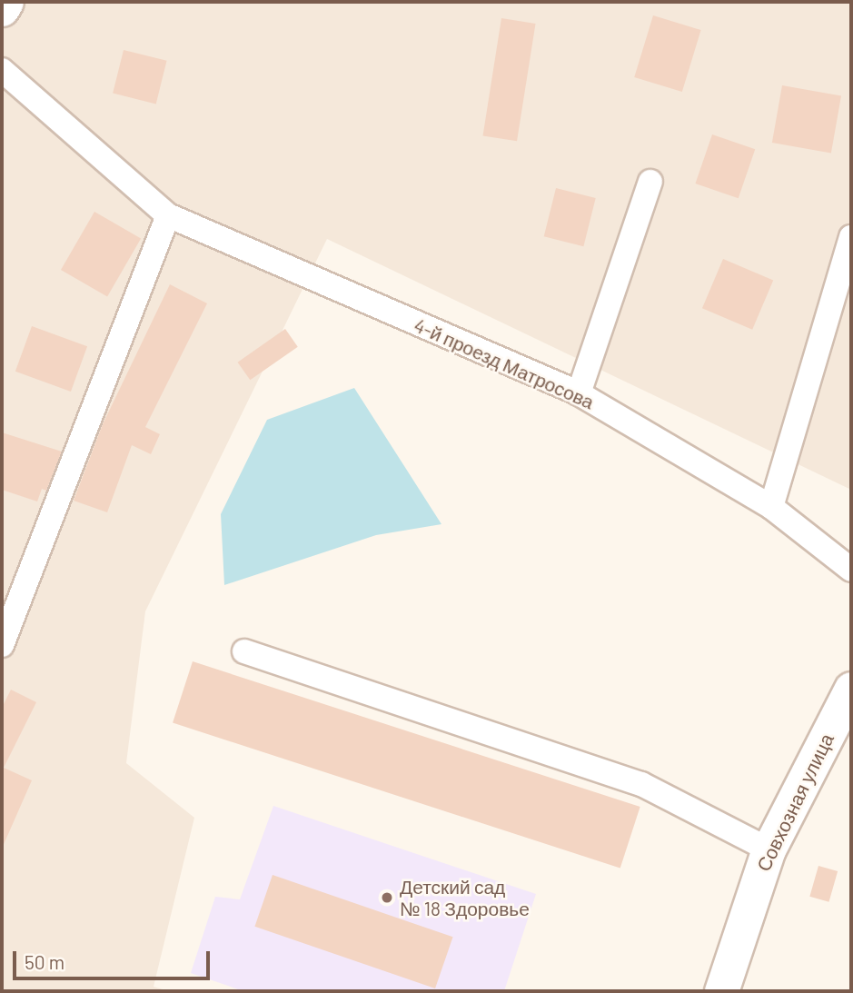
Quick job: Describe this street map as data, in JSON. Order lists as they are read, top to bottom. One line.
{"streets":{"street":["4-й проезд Матросова","Совхозная улица"]},"places":["Детский сад № 18 Здоровье"],"scale_bar":"50 m"}
